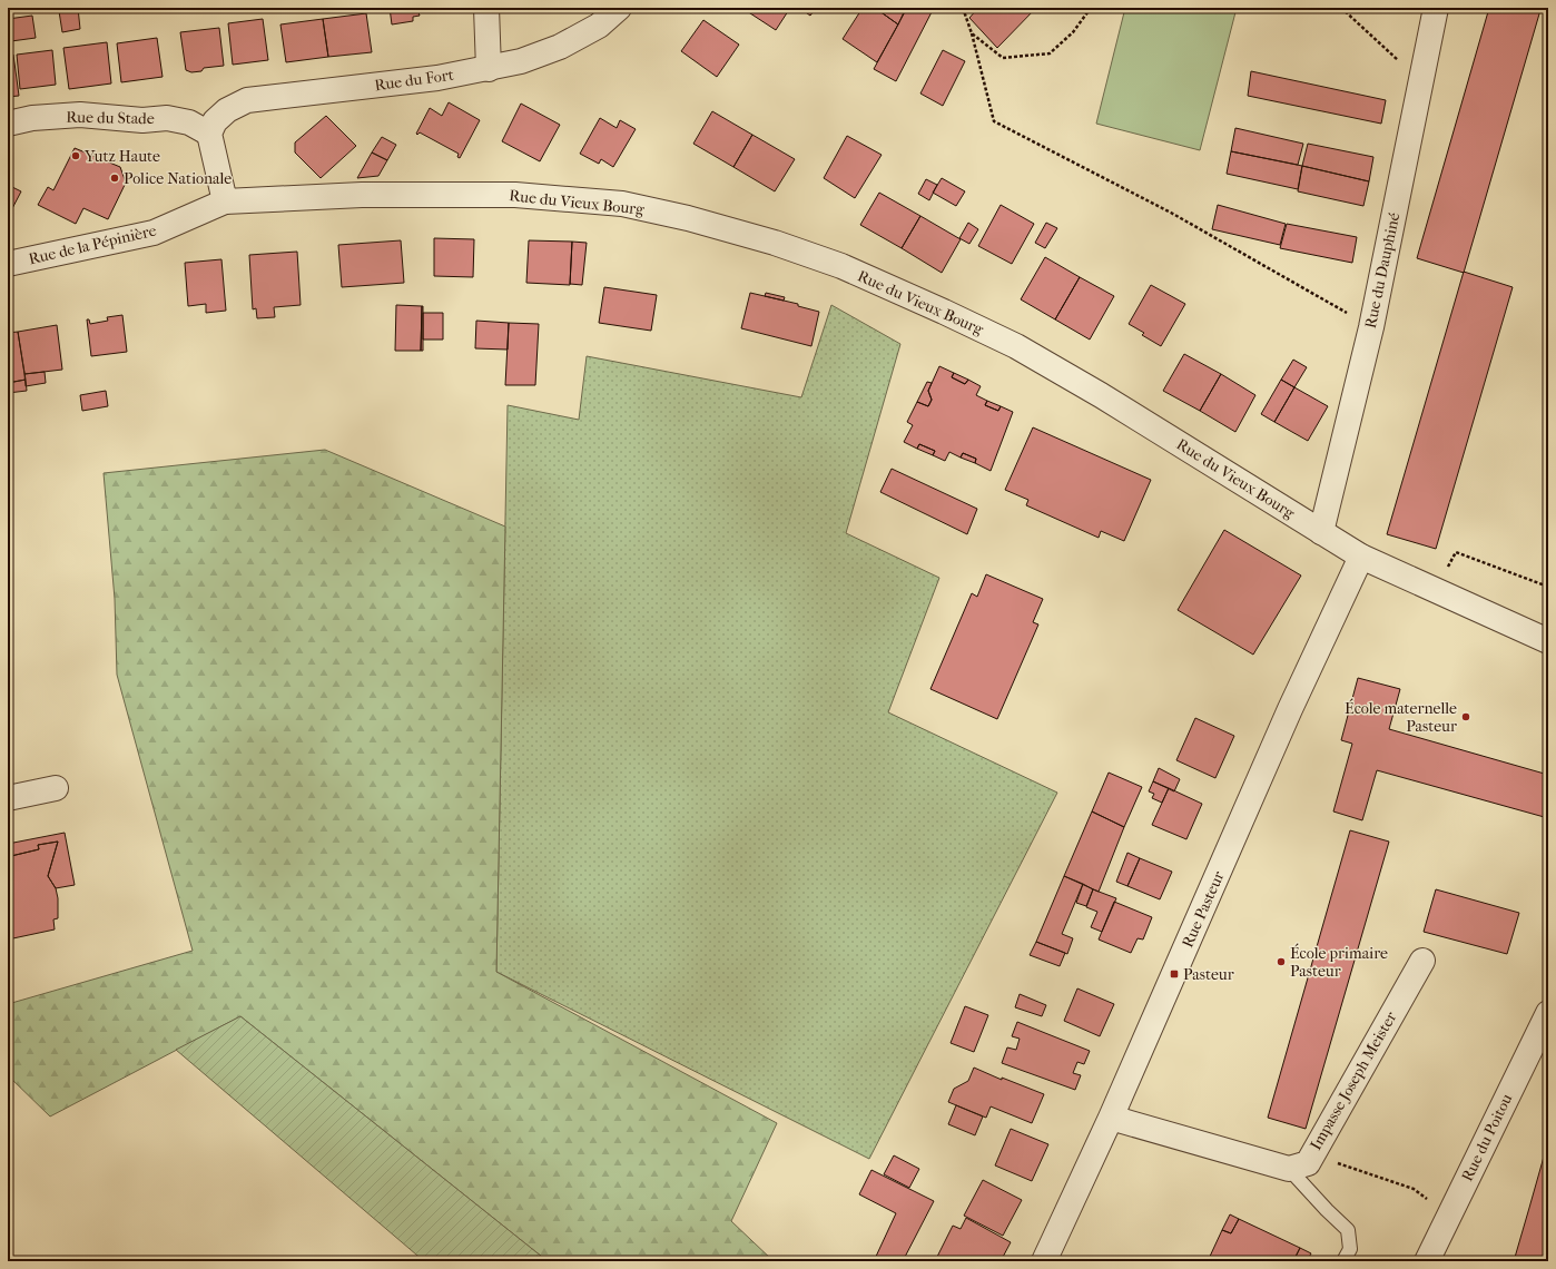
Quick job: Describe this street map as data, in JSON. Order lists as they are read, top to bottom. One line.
{"streets":{"street":["Rue du Fort","Rue du Stade","Rue du Vieux Bourg","Rue de la Pépinière","Rue du Dauphiné","Rue Pasteur","Impasse Joseph Meister","Rue du Poitou"]},"crossings":[["Rue du Fort","Rue du Stade"],["Rue du Vieux Bourg","Rue de la Pépinière"],["Rue du Vieux Bourg","Rue du Dauphiné"],["Rue du Vieux Bourg","Rue Pasteur"]],"places":{"other":["Yutz Haute","Police Nationale","École maternelle Pasteur","École primaire Pasteur"],"transit":["Pasteur"]}}
